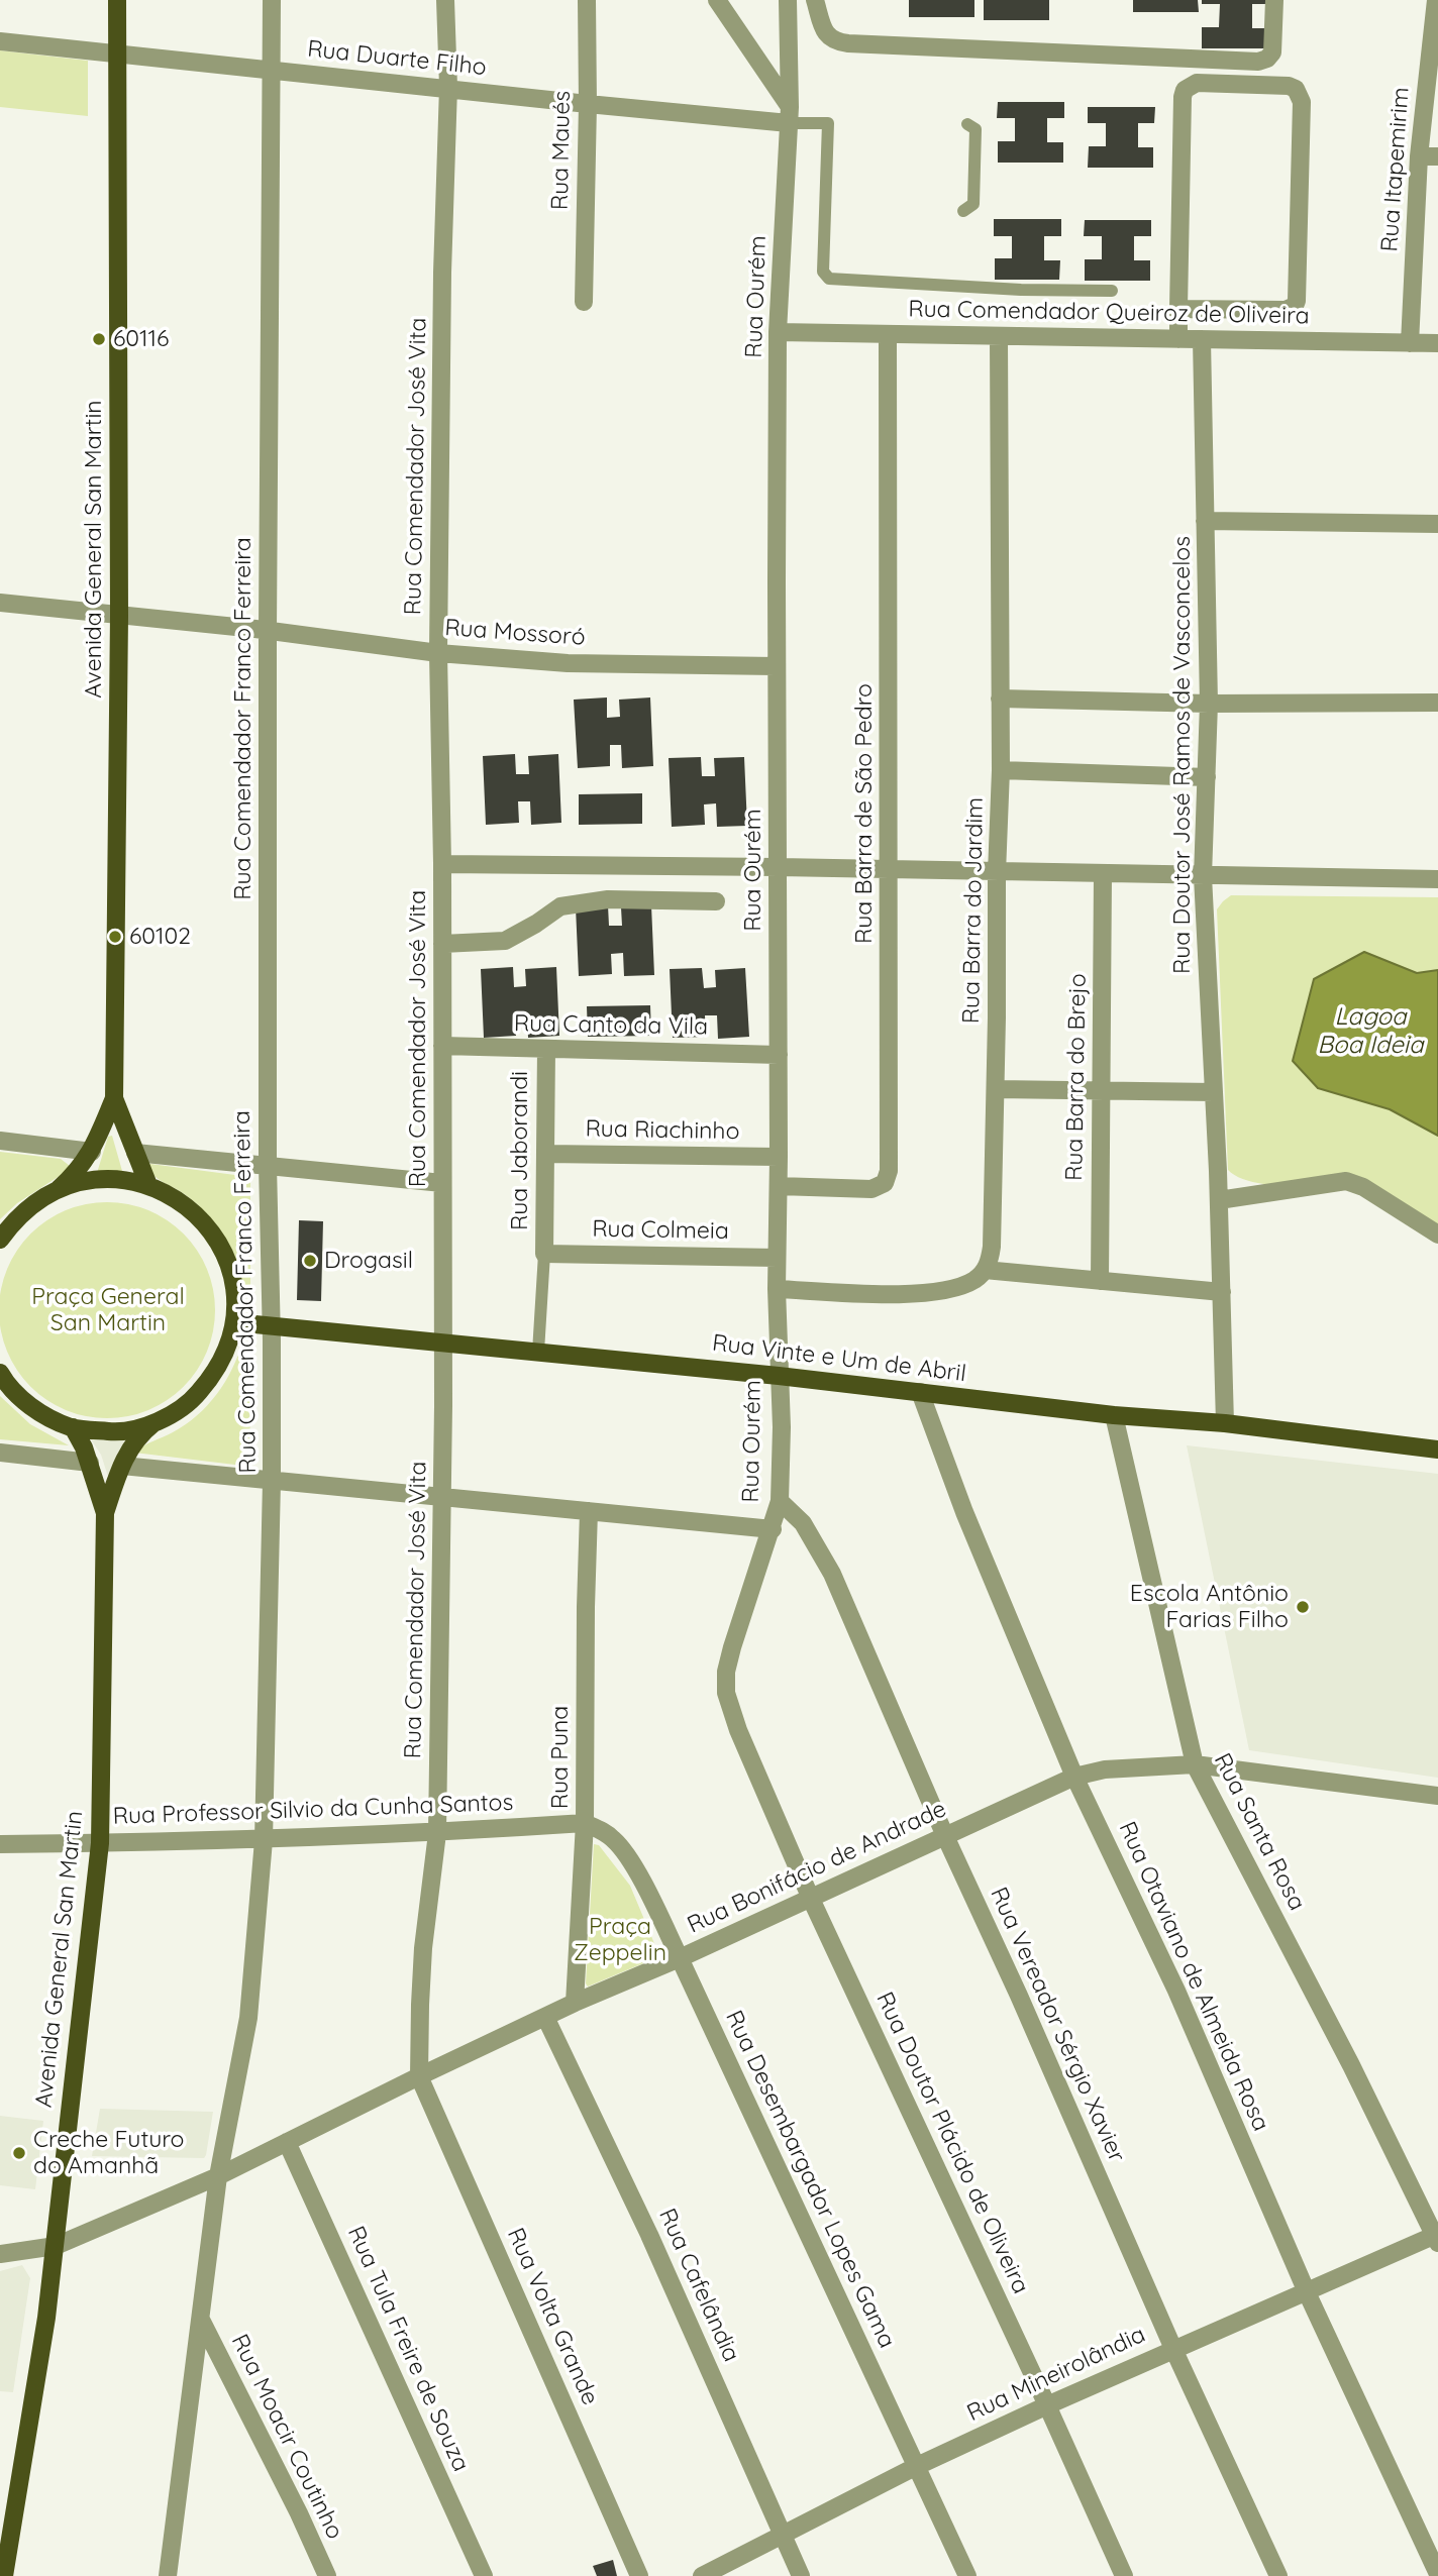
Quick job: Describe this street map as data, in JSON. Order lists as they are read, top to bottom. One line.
{"streets":{"main road":["Avenida General San Martin","Rua Vinte e Um de Abril"],"street":["Rua Duarte Filho","Rua Maués","Rua Itapemirim","Rua Ourém","Rua Comendador Queiroz de Oliveira","Rua Comendador José Vita","Rua Mossoró","Rua Comendador Franco Ferreira","Rua Doutor José Ramos de Vasconcelos","Rua Barra de São Pedro","Rua Barra do Jardim","Rua Canto da Vila","Rua Barra do Brejo","Rua Riachinho","Rua Jaborandi","Rua Colmeia","Rua Puna","Rua Professor Silvio da Cunha Santos","Rua Santa Rosa","Rua Bonifácio de Andrade","Rua Otaviano de Almeida Rosa","Rua Vereador Sérgio Xavier","Rua Doutor Plácido de Oliveira","Rua Desembargador Lopes Gama","Rua Cafelândia","Rua Volta Grande","Rua Tula Freire de Souza","Rua Mineirolândia","Rua Moacir Coutinho"]},"crossings":[["Rua Duarte Filho","Rua Maués"],["Rua Duarte Filho","Rua Ourém"],["Rua Duarte Filho","Rua Comendador José Vita"],["Rua Duarte Filho","Avenida General San Martin"],["Rua Duarte Filho","Rua Comendador Franco Ferreira"],["Rua Itapemirim","Rua Comendador Queiroz de Oliveira"],["Rua Ourém","Rua Comendador Queiroz de Oliveira"],["Rua Ourém","Rua Mossoró"],["Rua Ourém","Rua Barra de São Pedro"],["Rua Ourém","Rua Canto da Vila"],["Rua Ourém","Rua Riachinho"],["Rua Ourém","Rua Colmeia"],["Rua Ourém","Rua Vinte e Um de Abril"],["Rua Ourém","Rua Vereador Sérgio Xavier"],["Rua Ourém","Rua Doutor Plácido de Oliveira"],["Rua Comendador Queiroz de Oliveira","Rua Doutor José Ramos de Vasconcelos"],["Rua Comendador Queiroz de Oliveira","Rua Barra de São Pedro"],["Rua Comendador Queiroz de Oliveira","Rua Barra do Jardim"],["Rua Comendador José Vita","Rua Mossoró"],["Rua Comendador José Vita","Rua Canto da Vila"],["Rua Comendador José Vita","Rua Vinte e Um de Abril"],["Rua Comendador José Vita","Rua Professor Silvio da Cunha Santos"],["Rua Comendador José Vita","Rua Bonifácio de Andrade"],["Rua Comendador José Vita","Rua Volta Grande"],["Avenida General San Martin","Rua Mossoró"],["Avenida General San Martin","Rua Professor Silvio da Cunha Santos"],["Avenida General San Martin","Rua Bonifácio de Andrade"],["Rua Mossoró","Rua Comendador Franco Ferreira"],["Rua Comendador Franco Ferreira","Rua Vinte e Um de Abril"],["Rua Comendador Franco Ferreira","Rua Professor Silvio da Cunha Santos"],["Rua Comendador Franco Ferreira","Rua Bonifácio de Andrade"],["Rua Comendador Franco Ferreira","Rua Moacir Coutinho"],["Rua Doutor José Ramos de Vasconcelos","Rua Vinte e Um de Abril"],["Rua Canto da Vila","Rua Jaborandi"],["Rua Riachinho","Rua Jaborandi"],["Rua Jaborandi","Rua Colmeia"],["Rua Vinte e Um de Abril","Rua Santa Rosa"],["Rua Vinte e Um de Abril","Rua Otaviano de Almeida Rosa"],["Rua Puna","Rua Professor Silvio da Cunha Santos"],["Rua Puna","Rua Bonifácio de Andrade"],["Rua Puna","Rua Desembargador Lopes Gama"],["Rua Professor Silvio da Cunha Santos","Rua Desembargador Lopes Gama"],["Rua Santa Rosa","Rua Bonifácio de Andrade"],["Rua Santa Rosa","Rua Mineirolândia"],["Rua Bonifácio de Andrade","Rua Otaviano de Almeida Rosa"],["Rua Bonifácio de Andrade","Rua Vereador Sérgio Xavier"],["Rua Bonifácio de Andrade","Rua Doutor Plácido de Oliveira"],["Rua Bonifácio de Andrade","Rua Desembargador Lopes Gama"],["Rua Bonifácio de Andrade","Rua Cafelândia"],["Rua Bonifácio de Andrade","Rua Volta Grande"],["Rua Bonifácio de Andrade","Rua Tula Freire de Souza"],["Rua Otaviano de Almeida Rosa","Rua Mineirolândia"],["Rua Vereador Sérgio Xavier","Rua Mineirolândia"],["Rua Doutor Plácido de Oliveira","Rua Mineirolândia"],["Rua Desembargador Lopes Gama","Rua Mineirolândia"],["Rua Cafelândia","Rua Mineirolândia"]],"water":["Lagoa Boa Ideia"],"parks":["Praça General San Martin","Praça Zeppelin"],"places":["60116","60102","Drogasil","Escola Antônio Farias Filho","Creche Futuro do Amanhã"]}
